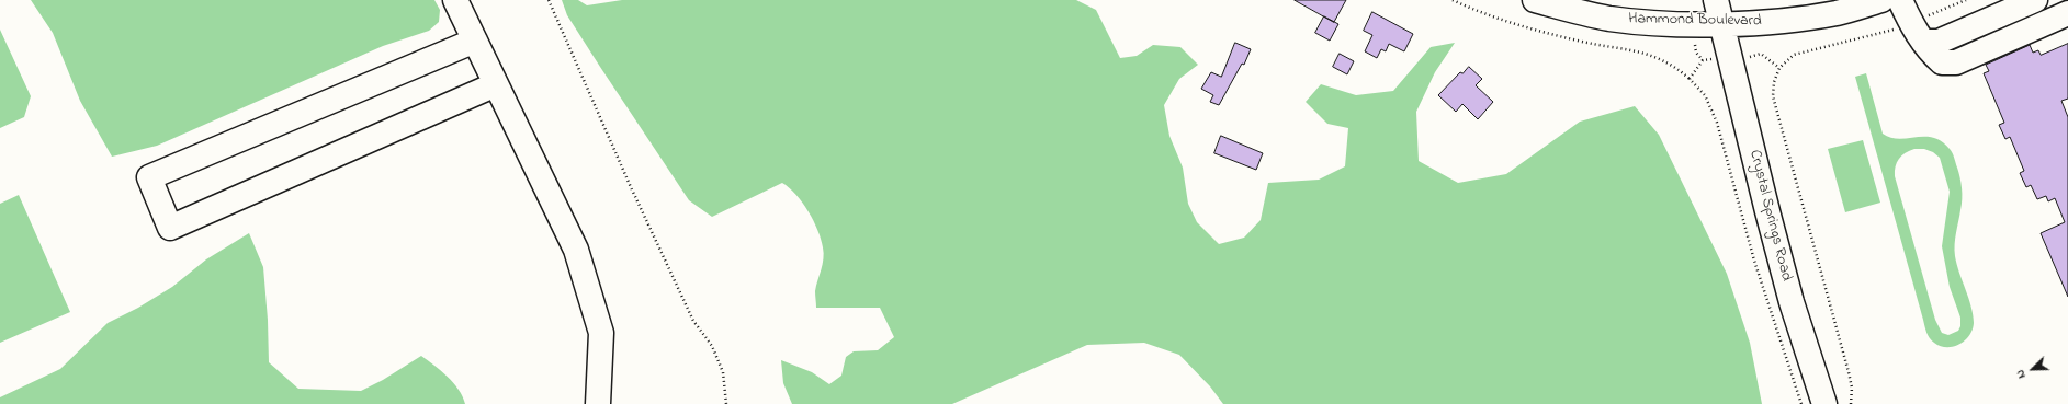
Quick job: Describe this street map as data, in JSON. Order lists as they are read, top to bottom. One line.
{"streets":{"street":["Hammond Boulevard","Crystal Springs Road"]},"crossings":[["Hammond Boulevard","Crystal Springs Road"]],"north":"bottom left"}
